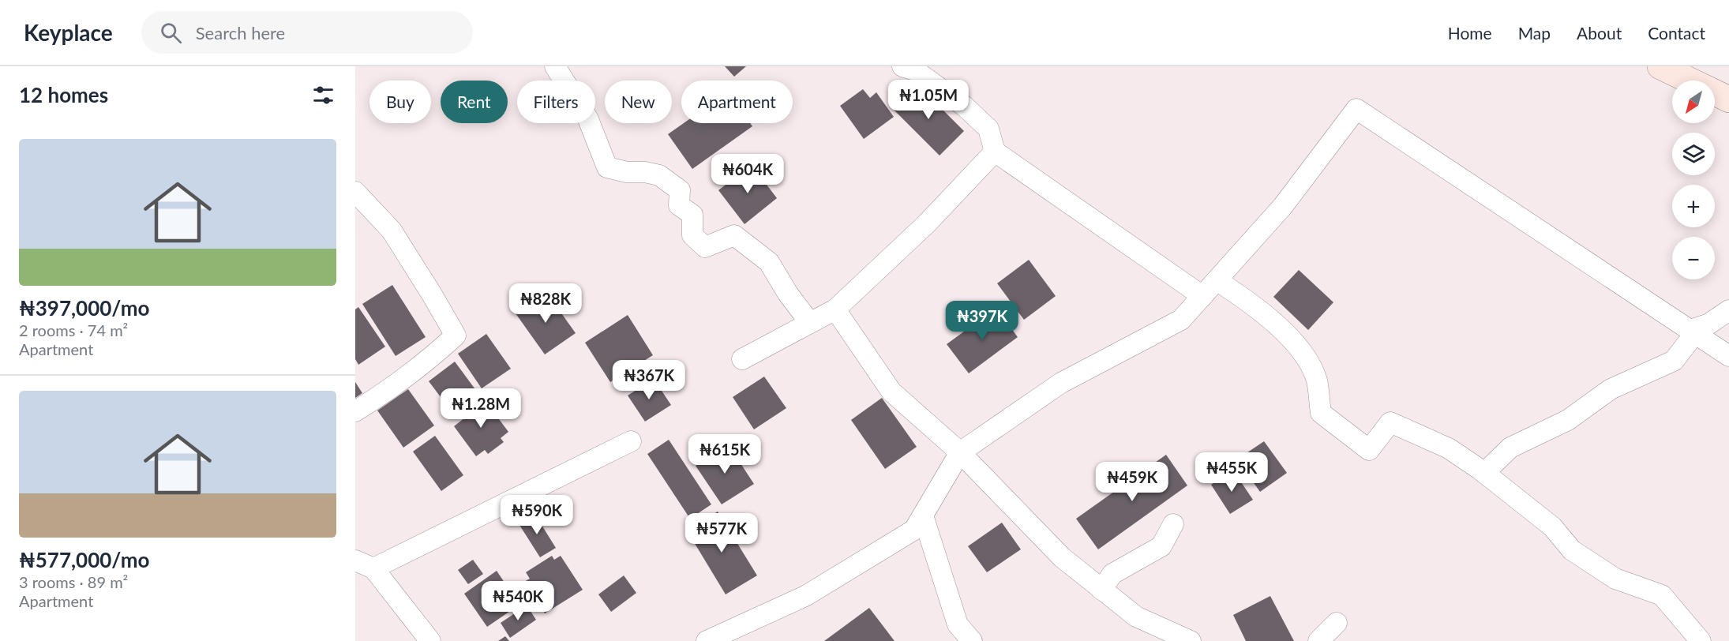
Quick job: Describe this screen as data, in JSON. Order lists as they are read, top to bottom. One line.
{"north":"bottom left","page":{"header":"Keyplace","search":"Search here","nav":["Home","Map","About","Contact"],"heading":"12 homes","price":["₦1.05M","₦604K","₦828K","₦397K","₦367K","₦1.28M","₦615K","₦455K","₦459K","₦590K","₦577K","₦540K"],"map_buttons":["+","−"],"chip":["Buy","Rent","Filters","New","Apartment"],"list":[{"name":"₦397,000/mo","note":"2 rooms · 74 m² · Apartment"},{"name":"₦577,000/mo","note":"3 rooms · 89 m² · Apartment"}]}}
